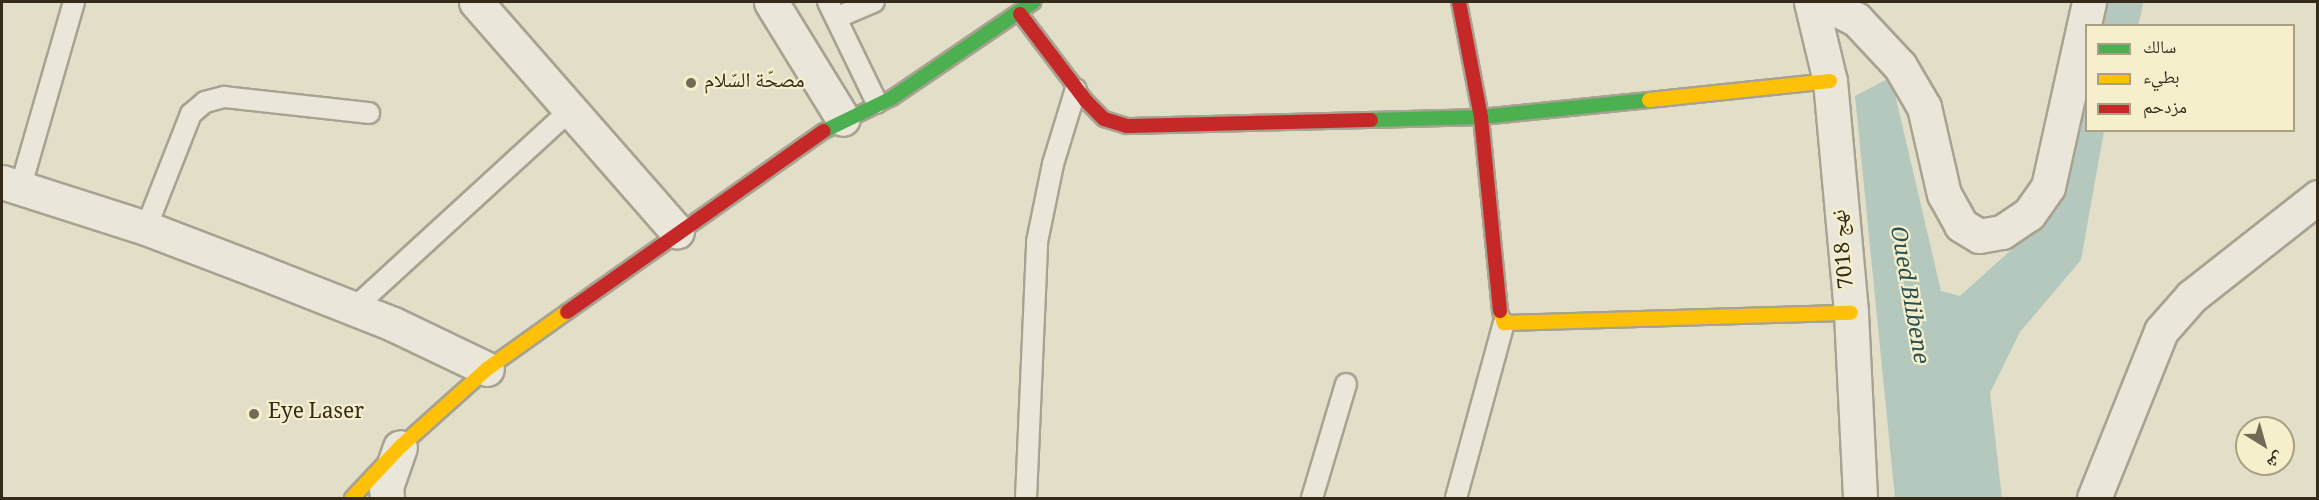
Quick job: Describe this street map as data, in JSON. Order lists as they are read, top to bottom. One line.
{"streets":{"street":["نهج 7018"]},"water":["Oued Blibene"],"places":["مصحّة السّلام","Eye Laser"],"legend":["سالك","بطيء","مزدحم"],"north":"bottom right"}
